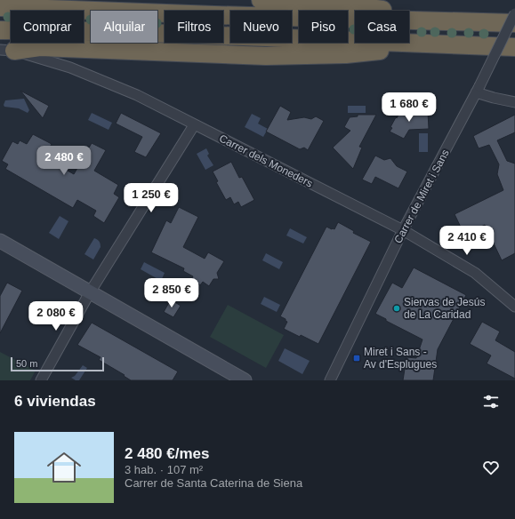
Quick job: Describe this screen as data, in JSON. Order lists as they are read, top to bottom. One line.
{"streets":{"street":["Carrer dels Moneders","Carrer de Miret i Sans"]},"crossings":[["Carrer dels Moneders","Carrer de Miret i Sans"]],"places":{"other":["Siervas de Jesús de La Caridad"],"transit":["Miret i Sans - Av d'Esplugues"]},"scale_bar":"50 m","page":{"chip":["Comprar","Alquilar","Filtros","Nuevo","Piso","Casa"],"price":["1 680 €","2 480 €","1 250 €","2 410 €","2 850 €","2 080 €"],"scale":"50 m","heading":"6 viviendas","list":[{"name":"2 480 €/mes","note":"3 hab. · 107 m² · Carrer de Santa Caterina de Siena"}]}}
